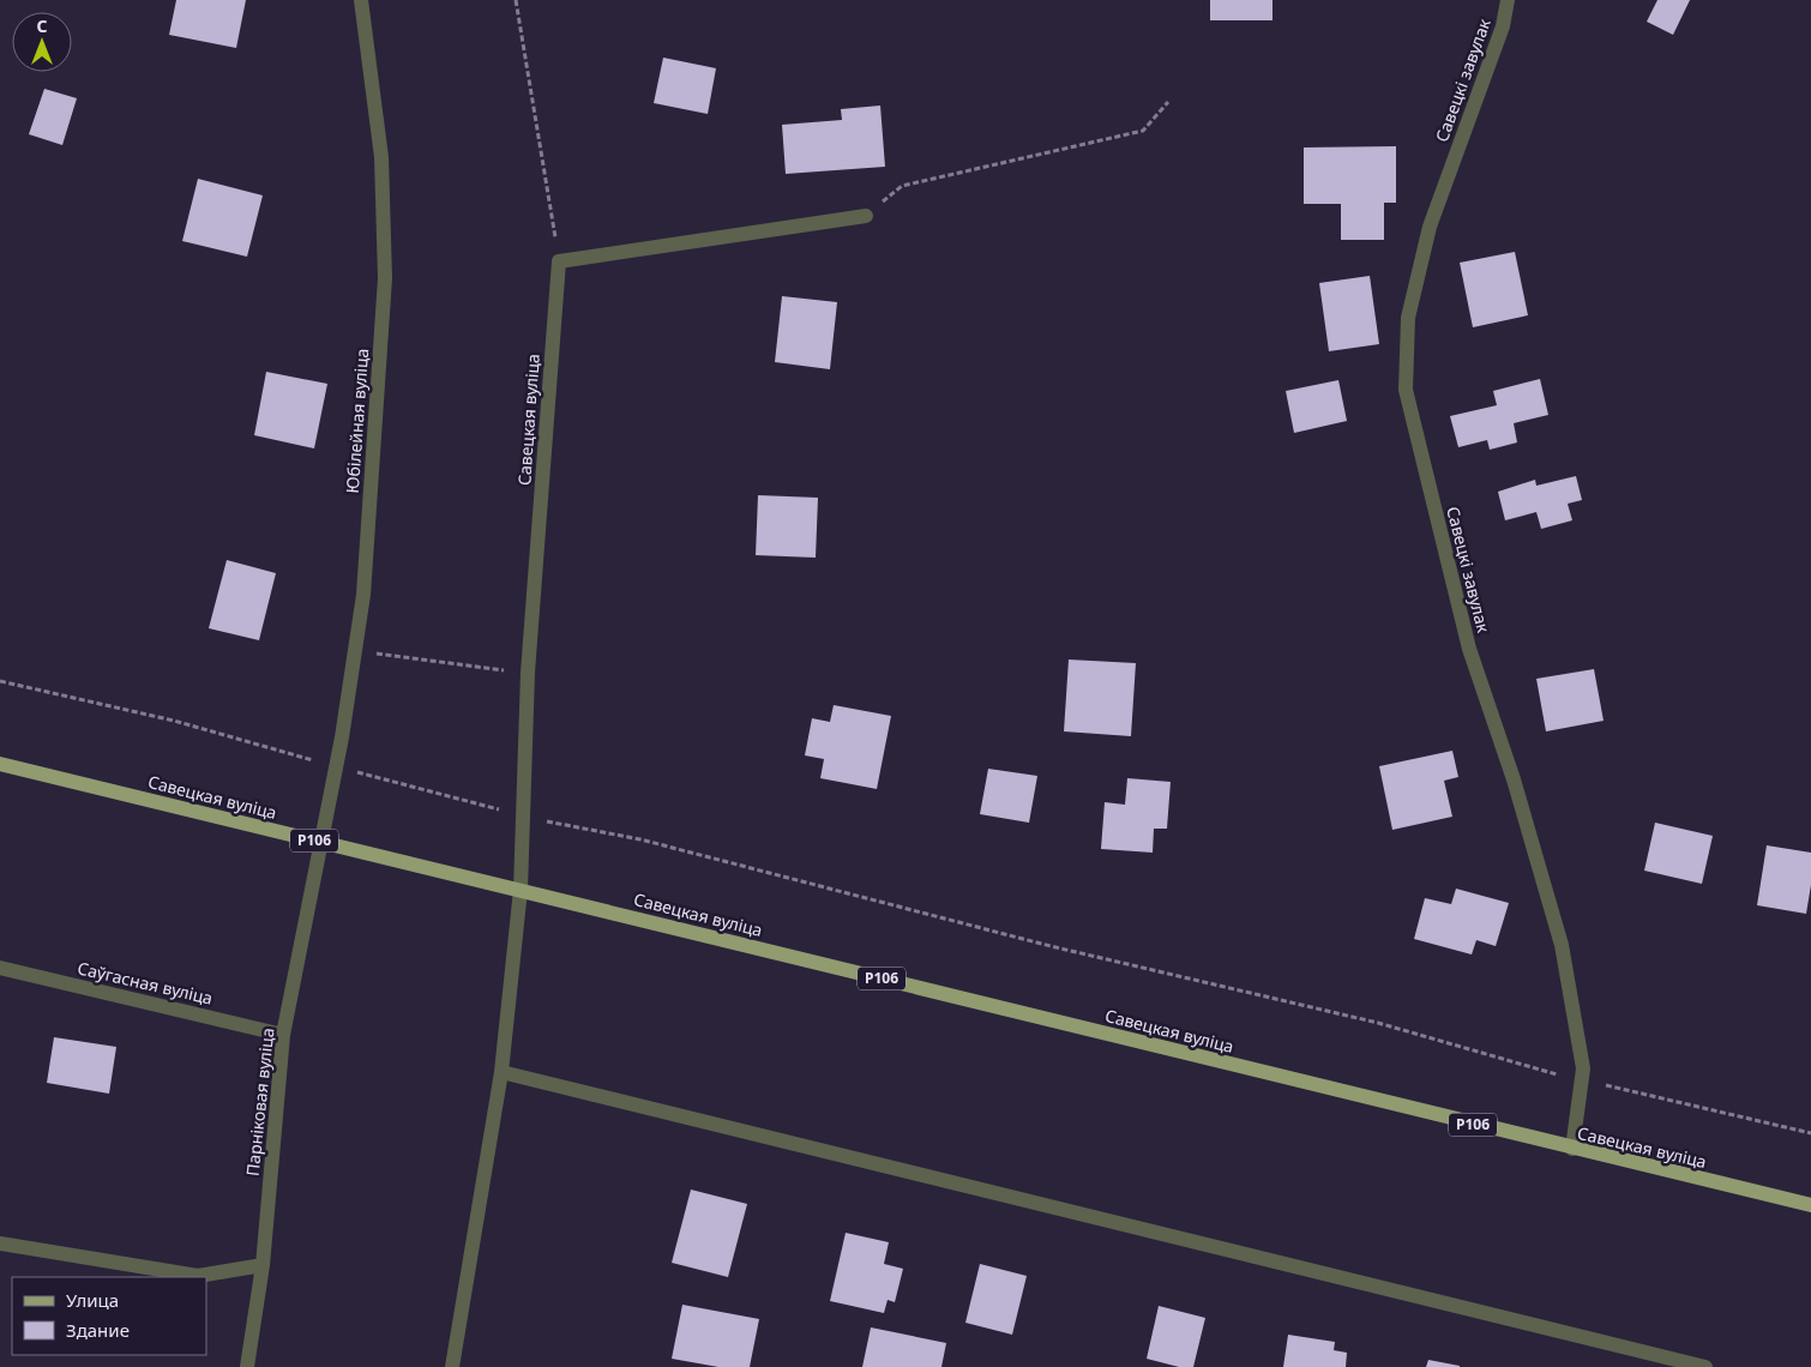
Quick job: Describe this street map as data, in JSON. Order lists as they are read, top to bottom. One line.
{"streets":{"main road":["Савецкая вуліца","Р106"],"street":["Савецкі завулак","Юбілейная вуліца","Саўгасная вуліца","Парніковая вуліца"]},"crossings":[["Савецкі завулак","Савецкая вуліца"],["Савецкая вуліца","Юбілейная вуліца"],["Савецкая вуліца","Парніковая вуліца"],["Юбілейная вуліца","Парніковая вуліца"],["Саўгасная вуліца","Парніковая вуліца"]],"legend":["Улица","Здание"],"north":"top"}
